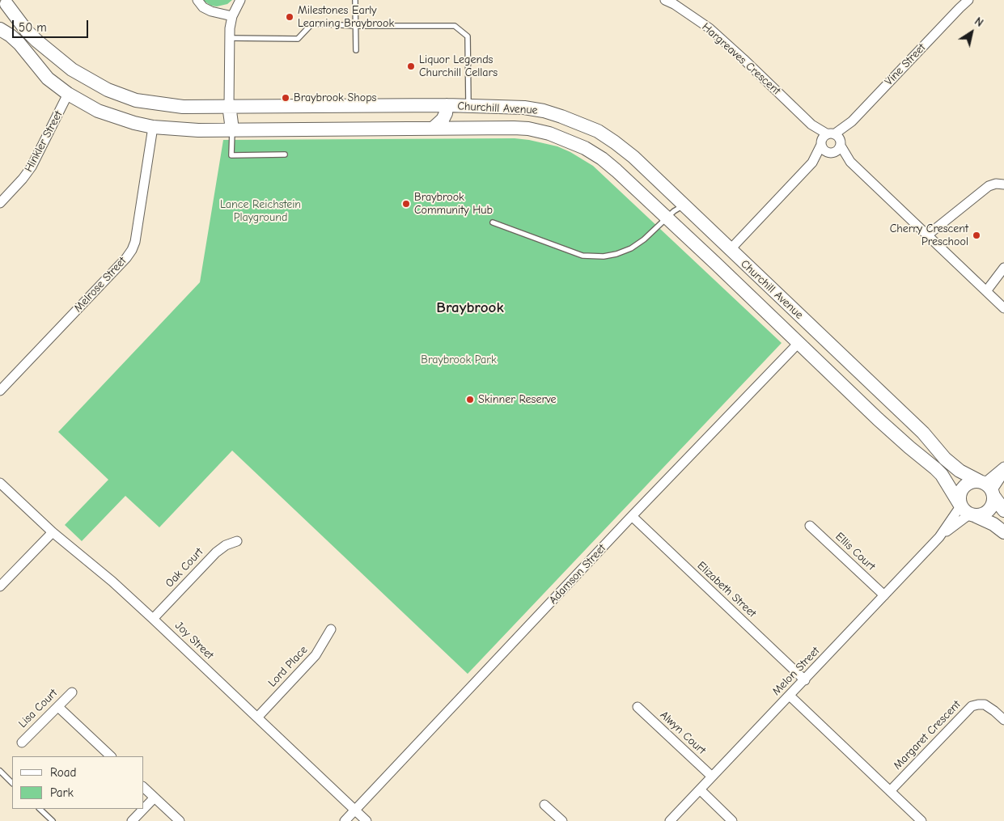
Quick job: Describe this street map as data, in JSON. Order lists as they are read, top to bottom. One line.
{"streets":{"main road":["Vine Street","Churchill Avenue","Hinkler Street","Melrose Street","Adamson Street"],"street":["Hargreaves Crescent","Ellis Court","Oak Court","Elizabeth Street","Joy Street","Lord Place","Melon Street","Lisa Court","Alwyn Court","Margaret Crescent"]},"crossings":[["Hargreaves Crescent","Vine Street"],["Vine Street","Churchill Avenue"],["Churchill Avenue","Hinkler Street"],["Churchill Avenue","Melrose Street"],["Churchill Avenue","Adamson Street"],["Churchill Avenue","Melon Street"],["Ellis Court","Melon Street"],["Oak Court","Joy Street"],["Adamson Street","Elizabeth Street"],["Adamson Street","Joy Street"],["Elizabeth Street","Melon Street"],["Joy Street","Lord Place"],["Melon Street","Alwyn Court"]],"districts":["Braybrook"],"parks":["Lance Reichstein Playground","Braybrook Park"],"places":["Milestones Early Learning Braybrook","Liquor Legends Churchill Cellars","Braybrook Shops","Braybrook Community Hub","Cherry Crescent Preschool","Skinner Reserve"],"legend":["Road","Park"],"scale_bar":"50 m","north":"top right"}
